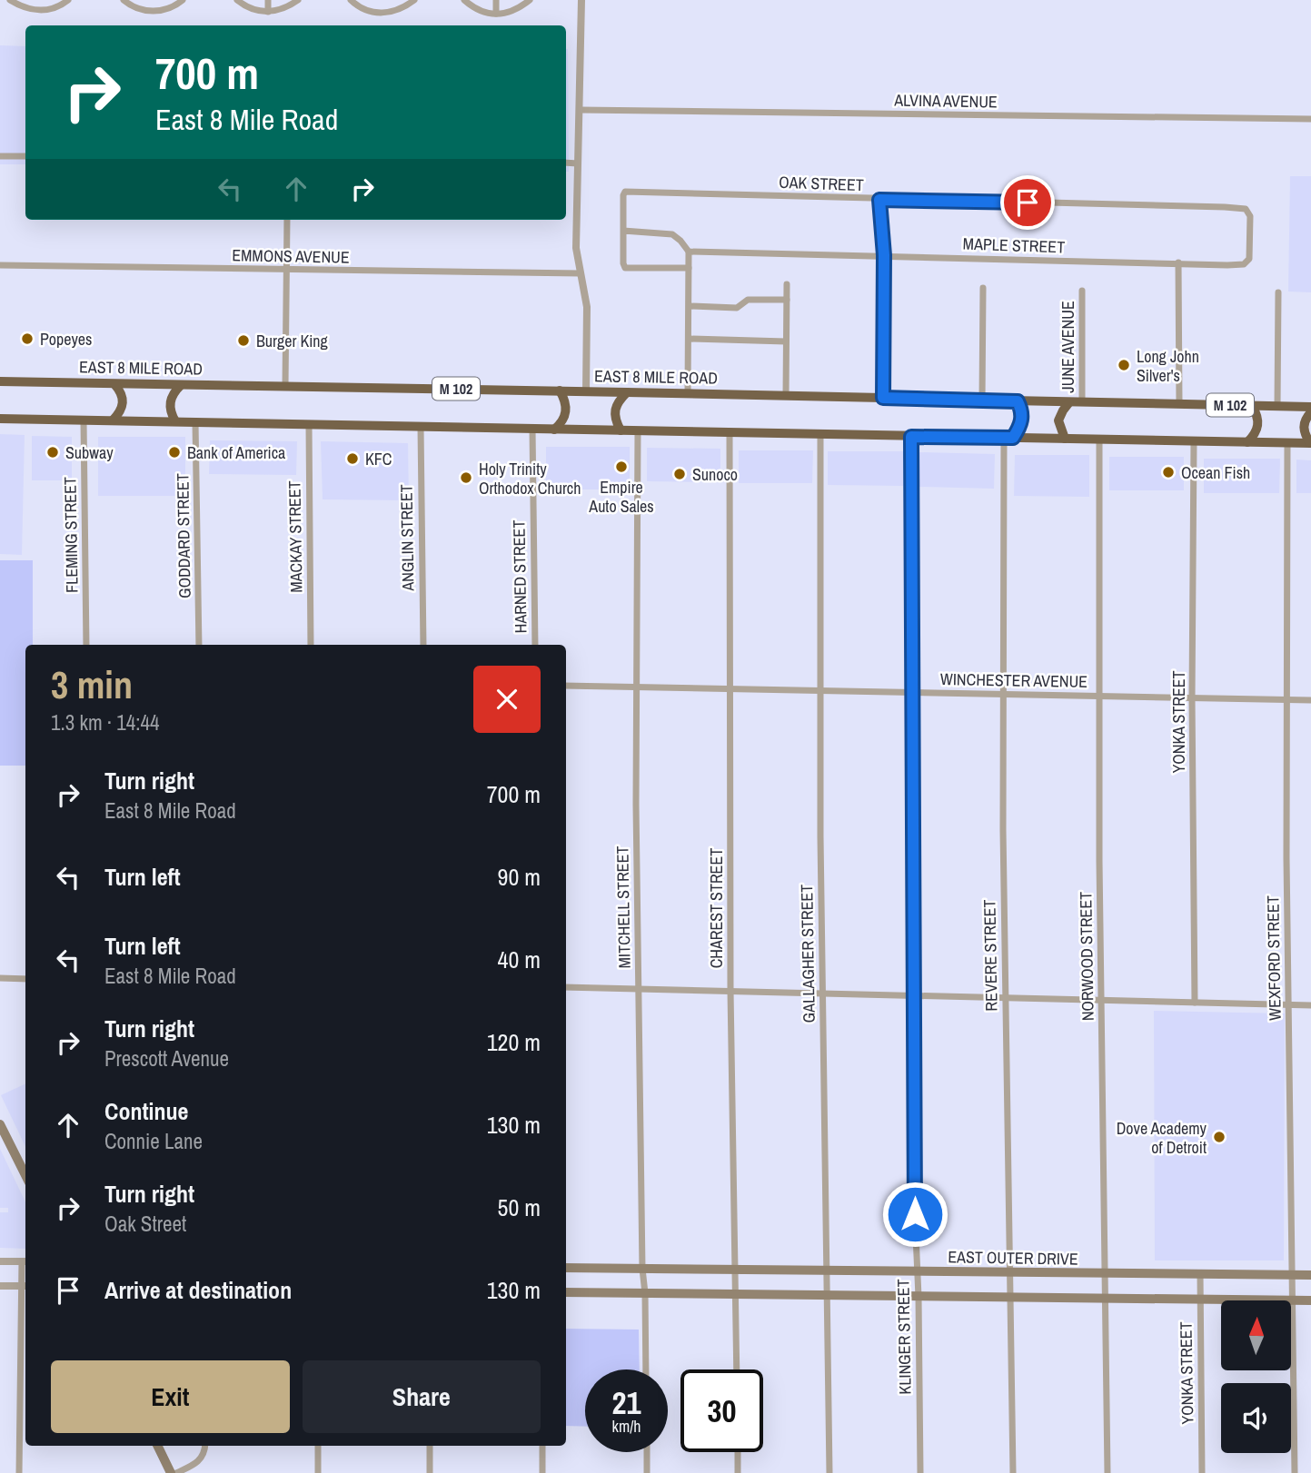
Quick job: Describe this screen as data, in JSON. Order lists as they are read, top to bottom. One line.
{"streets":{"highway":["EAST 8 MILE ROAD","M 102"],"main road":["EAST OUTER DRIVE"],"street":["ALVINA AVENUE","OAK STREET","MAPLE STREET","EMMONS AVENUE","JUNE AVENUE","FLEMING STREET","GODDARD STREET","MACKAY STREET","ANGLIN STREET","HARNED STREET","WINCHESTER AVENUE","YONKA STREET","MITCHELL STREET","CHAREST STREET","GALLAGHER STREET","REVERE STREET","NORWOOD STREET","WEXFORD STREET","KLINGER STREET"]},"crossings":[["OAK STREET","MAPLE STREET"],["JUNE AVENUE","EAST 8 MILE ROAD"],["WINCHESTER AVENUE","YONKA STREET"],["WINCHESTER AVENUE","MITCHELL STREET"],["WINCHESTER AVENUE","CHAREST STREET"],["WINCHESTER AVENUE","GALLAGHER STREET"],["WINCHESTER AVENUE","REVERE STREET"],["WINCHESTER AVENUE","NORWOOD STREET"],["WINCHESTER AVENUE","WEXFORD STREET"],["WINCHESTER AVENUE","KLINGER STREET"],["YONKA STREET","EAST OUTER DRIVE"],["MITCHELL STREET","EAST OUTER DRIVE"],["CHAREST STREET","EAST OUTER DRIVE"],["GALLAGHER STREET","EAST OUTER DRIVE"],["REVERE STREET","EAST OUTER DRIVE"],["NORWOOD STREET","EAST OUTER DRIVE"],["WEXFORD STREET","EAST OUTER DRIVE"],["EAST OUTER DRIVE","KLINGER STREET"]],"places":["Popeyes","Burger King","Long John Silver's","Subway","Bank of America","KFC","Empire Auto Sales","Ocean Fish","Sunoco","Holy Trinity Orthodox Church","Dove Academy of Detroit"],"north":"top","page":{"turn":["700 m","East 8 Mile Road"],"heading":["3 min","1.3 km · 14:44"],"list":[{"name":"Turn right","note":"East 8 Mile Road","value":"700 m"},{"name":"Turn left","value":"90 m"},{"name":"Turn left","note":"East 8 Mile Road","value":"40 m"},{"name":"Turn right","note":"Prescott Avenue","value":"120 m"},{"name":"Continue","note":"Connie Lane","value":"130 m"},{"name":"Turn right","note":"Oak Street","value":"50 m"},{"name":"Arrive at destination","value":"130 m"}],"buttons":["Exit","Share"],"speed":"21 km/h","limit":"30"}}
